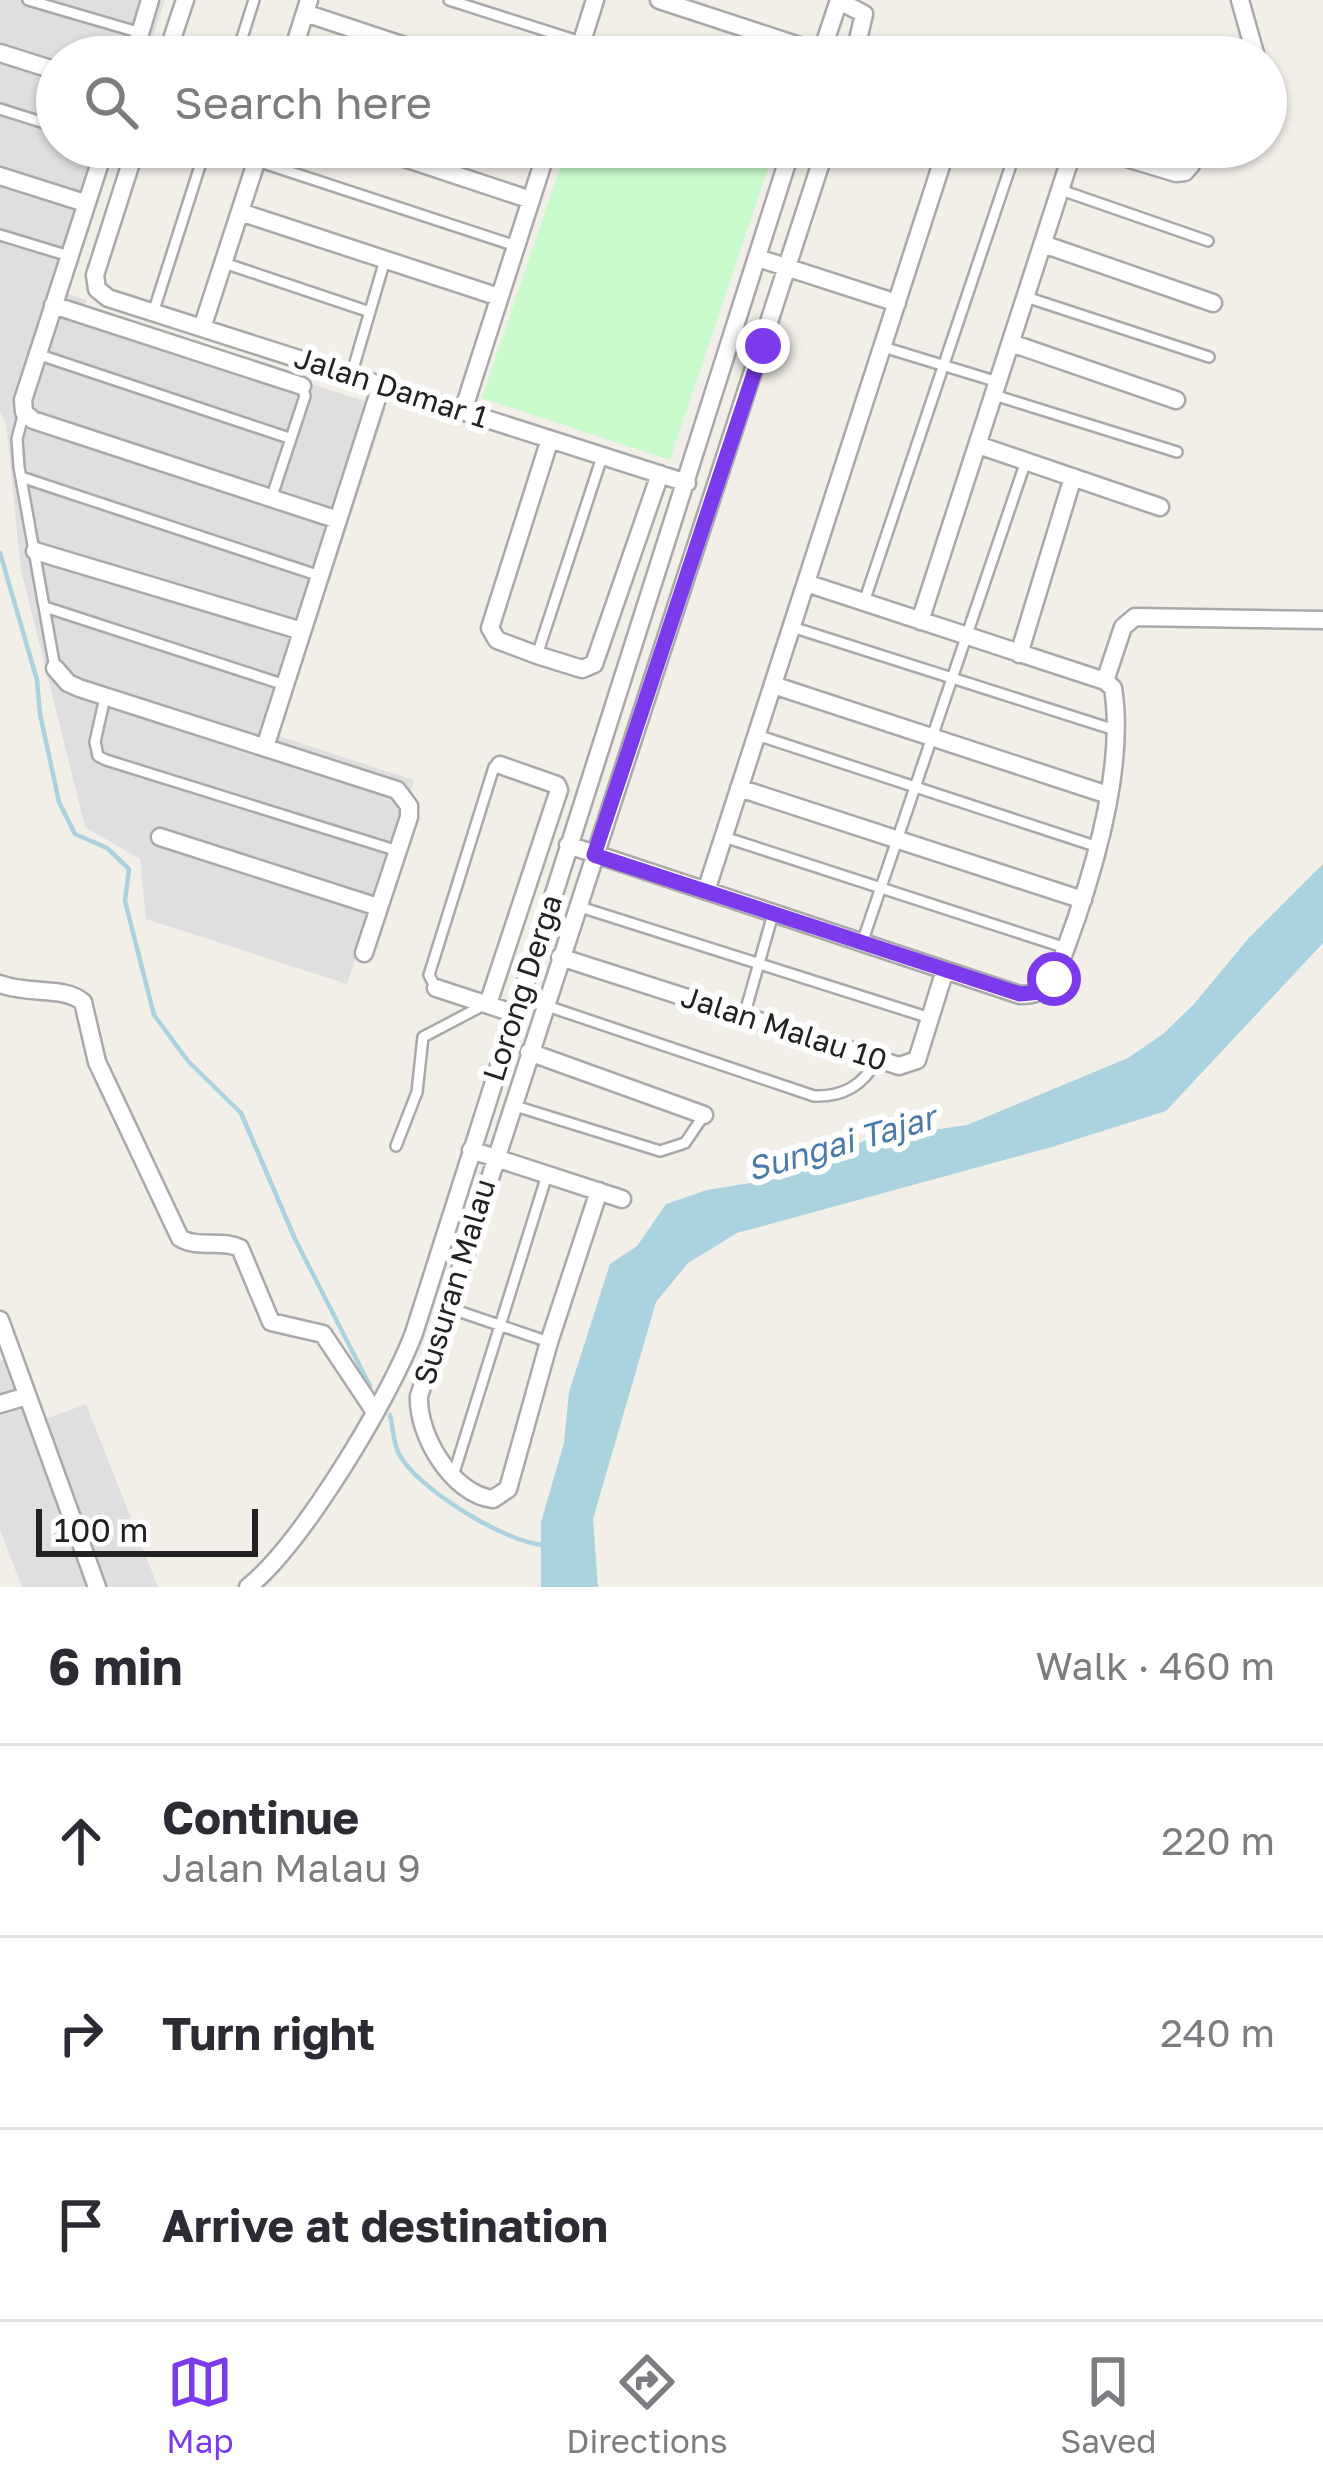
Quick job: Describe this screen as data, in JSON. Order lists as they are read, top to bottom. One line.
{"streets":{"street":["Jalan Damar 1","Lorong Derga","Jalan Malau 10","Susuran Malau"]},"crossings":[["Jalan Damar 1","Lorong Derga"],["Jalan Malau 10","Susuran Malau"]],"water":["Sungai Tajar"],"scale_bar":"100 m","page":{"search":"Search here","scale":"100 m","heading":["6 min","Walk · 460 m"],"list":[["Continue","Jalan Malau 9","220 m"],["Turn right","240 m"],"Arrive at destination"],"nav":["Map","Directions","Saved"]}}
